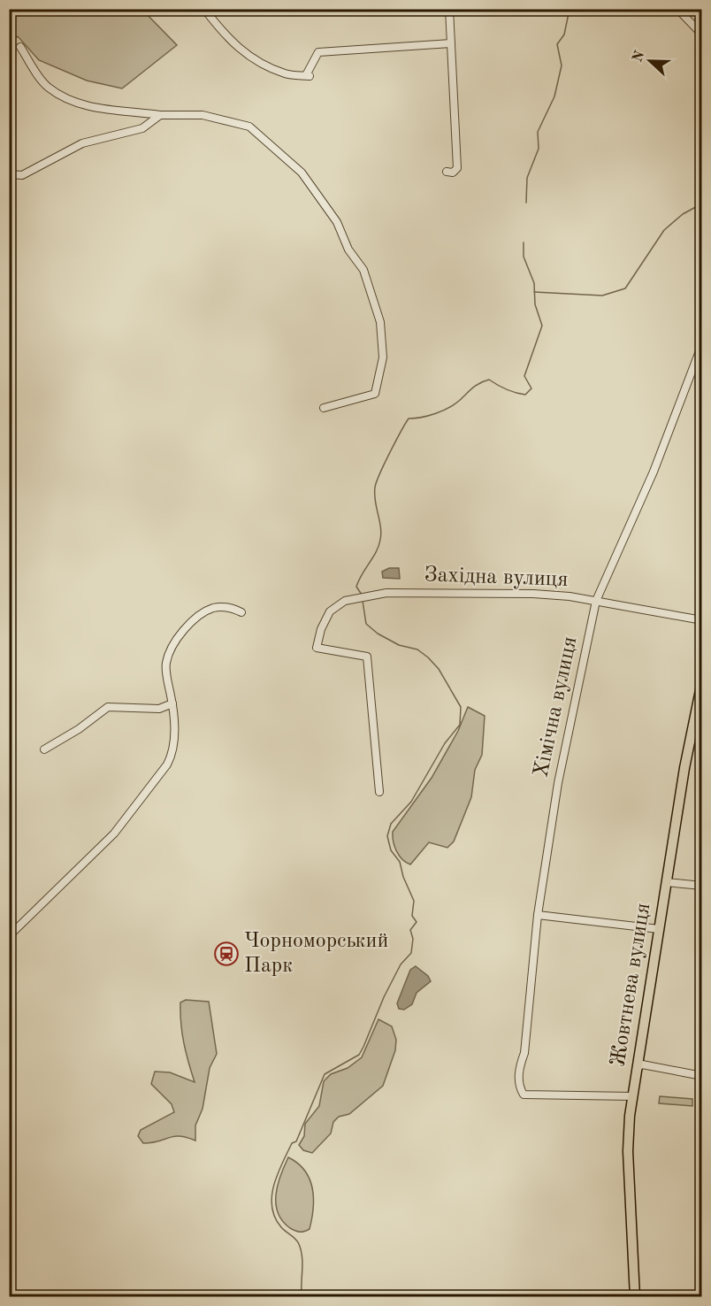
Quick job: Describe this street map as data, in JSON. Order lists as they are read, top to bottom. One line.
{"streets":{"main road":["Жовтнева вулиця"],"street":["Західна вулиця","Хімічна вулиця"]},"crossings":[["Західна вулиця","Хімічна вулиця"],["Хімічна вулиця","Жовтнева вулиця"]],"places":{"station":["Чорноморський Парк"]},"north":"left"}
